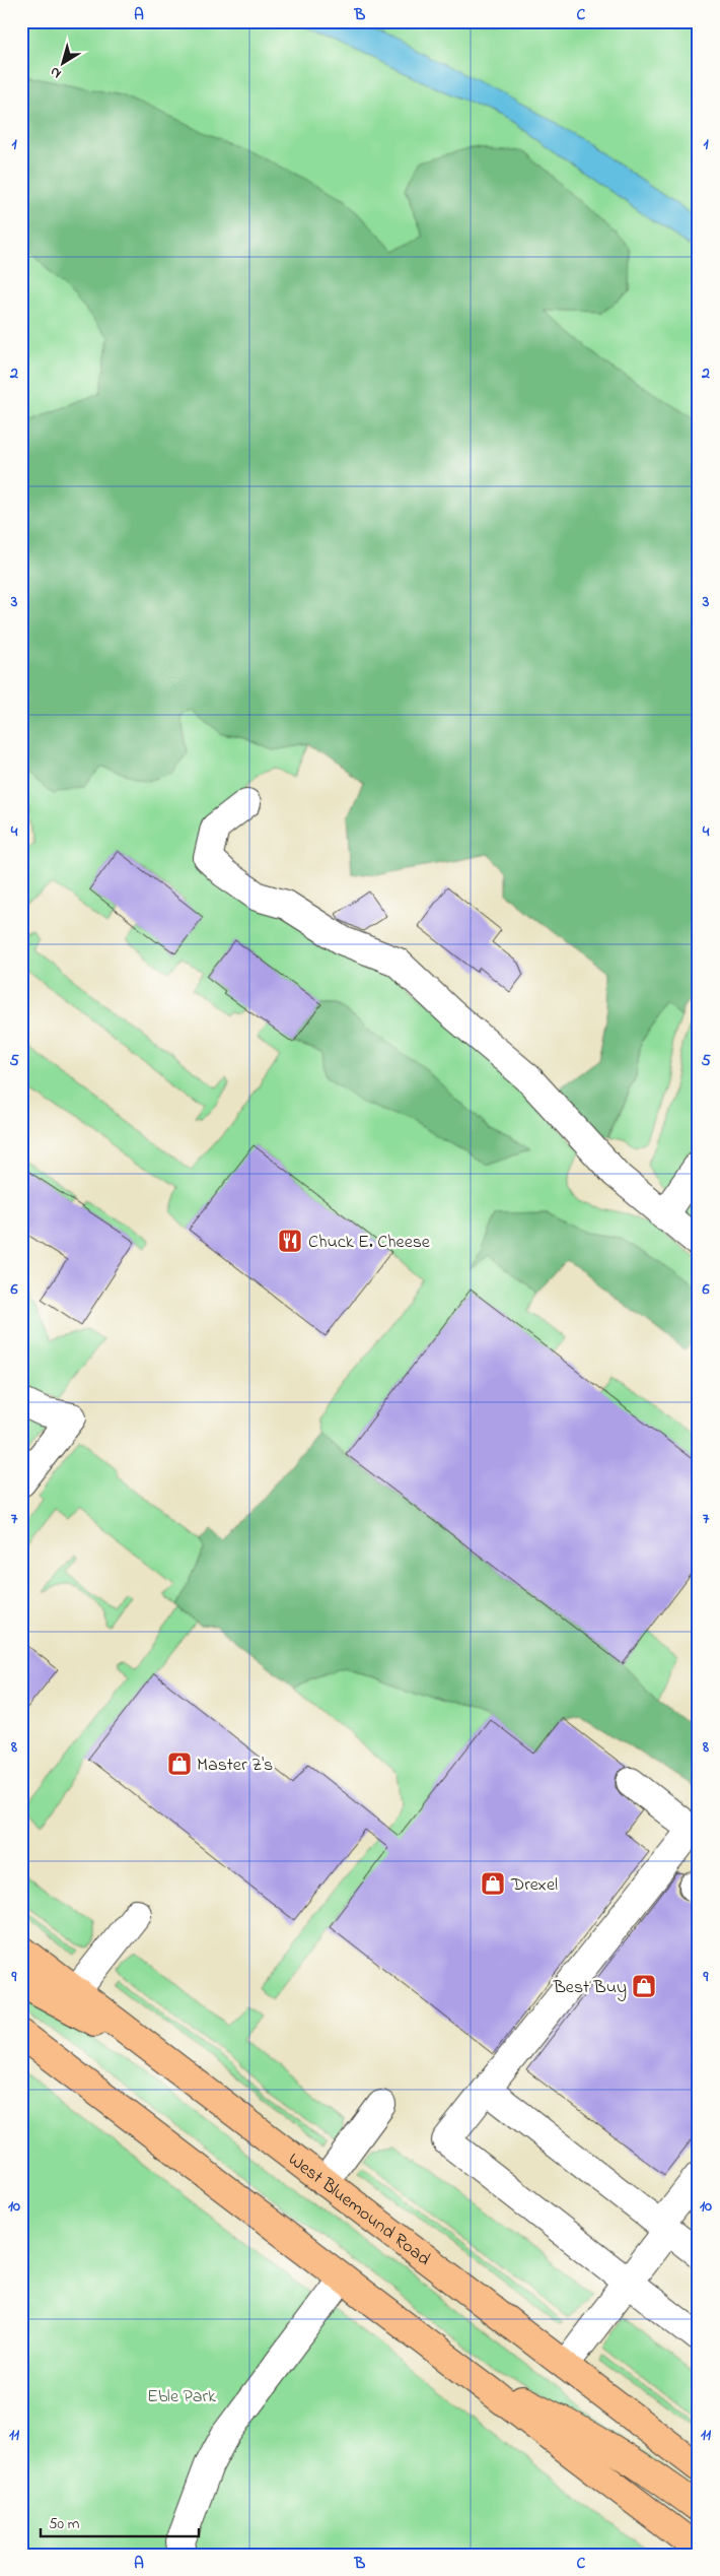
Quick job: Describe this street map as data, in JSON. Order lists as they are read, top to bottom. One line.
{"streets":{"main road":["West Bluemound Road"]},"parks":["Eble Park"],"places":{"restaurant":["Chuck E. Cheese"],"shop":["Master Z's","Drexel","Best Buy"]},"scale_bar":"50 m","north":"bottom left","grid":{"columns":["A","B","C"],"rows":["1","2","3","4","5","6","7","8","9","10","11"]}}
